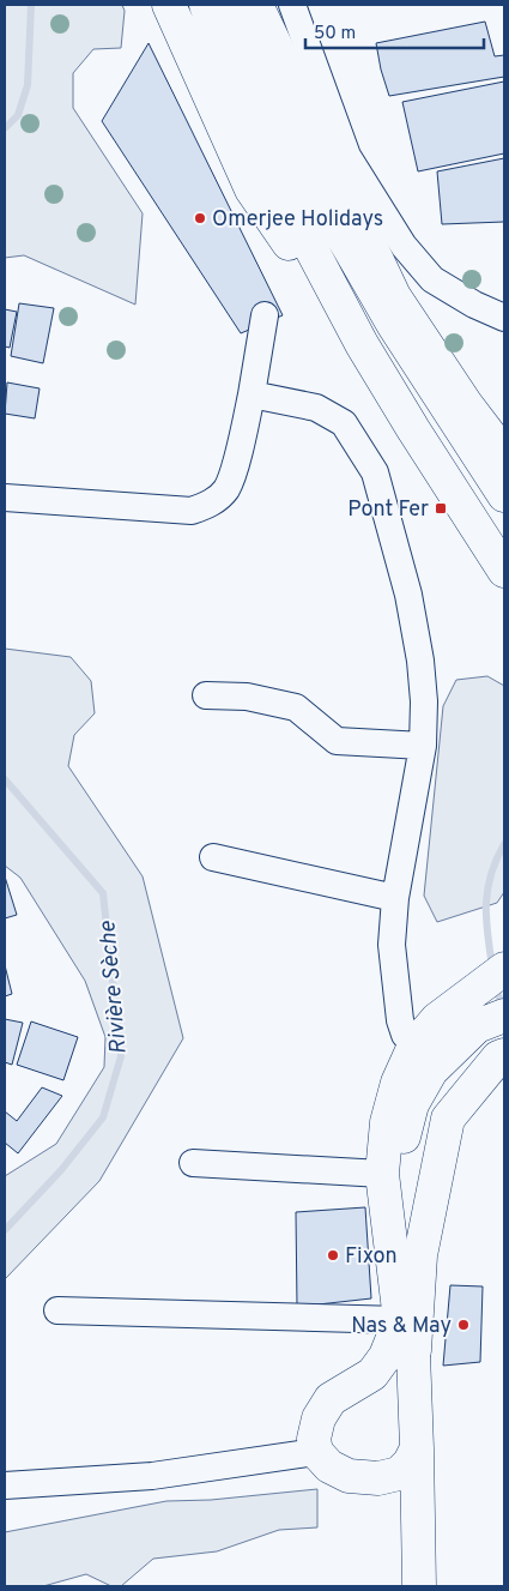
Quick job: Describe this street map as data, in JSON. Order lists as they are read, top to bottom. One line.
{"water":["Rivière Sèche"],"places":{"other":["Omerjee Holidays","Fixon","Nas & May"],"transit":["Pont Fer"]},"scale_bar":"50 m"}
